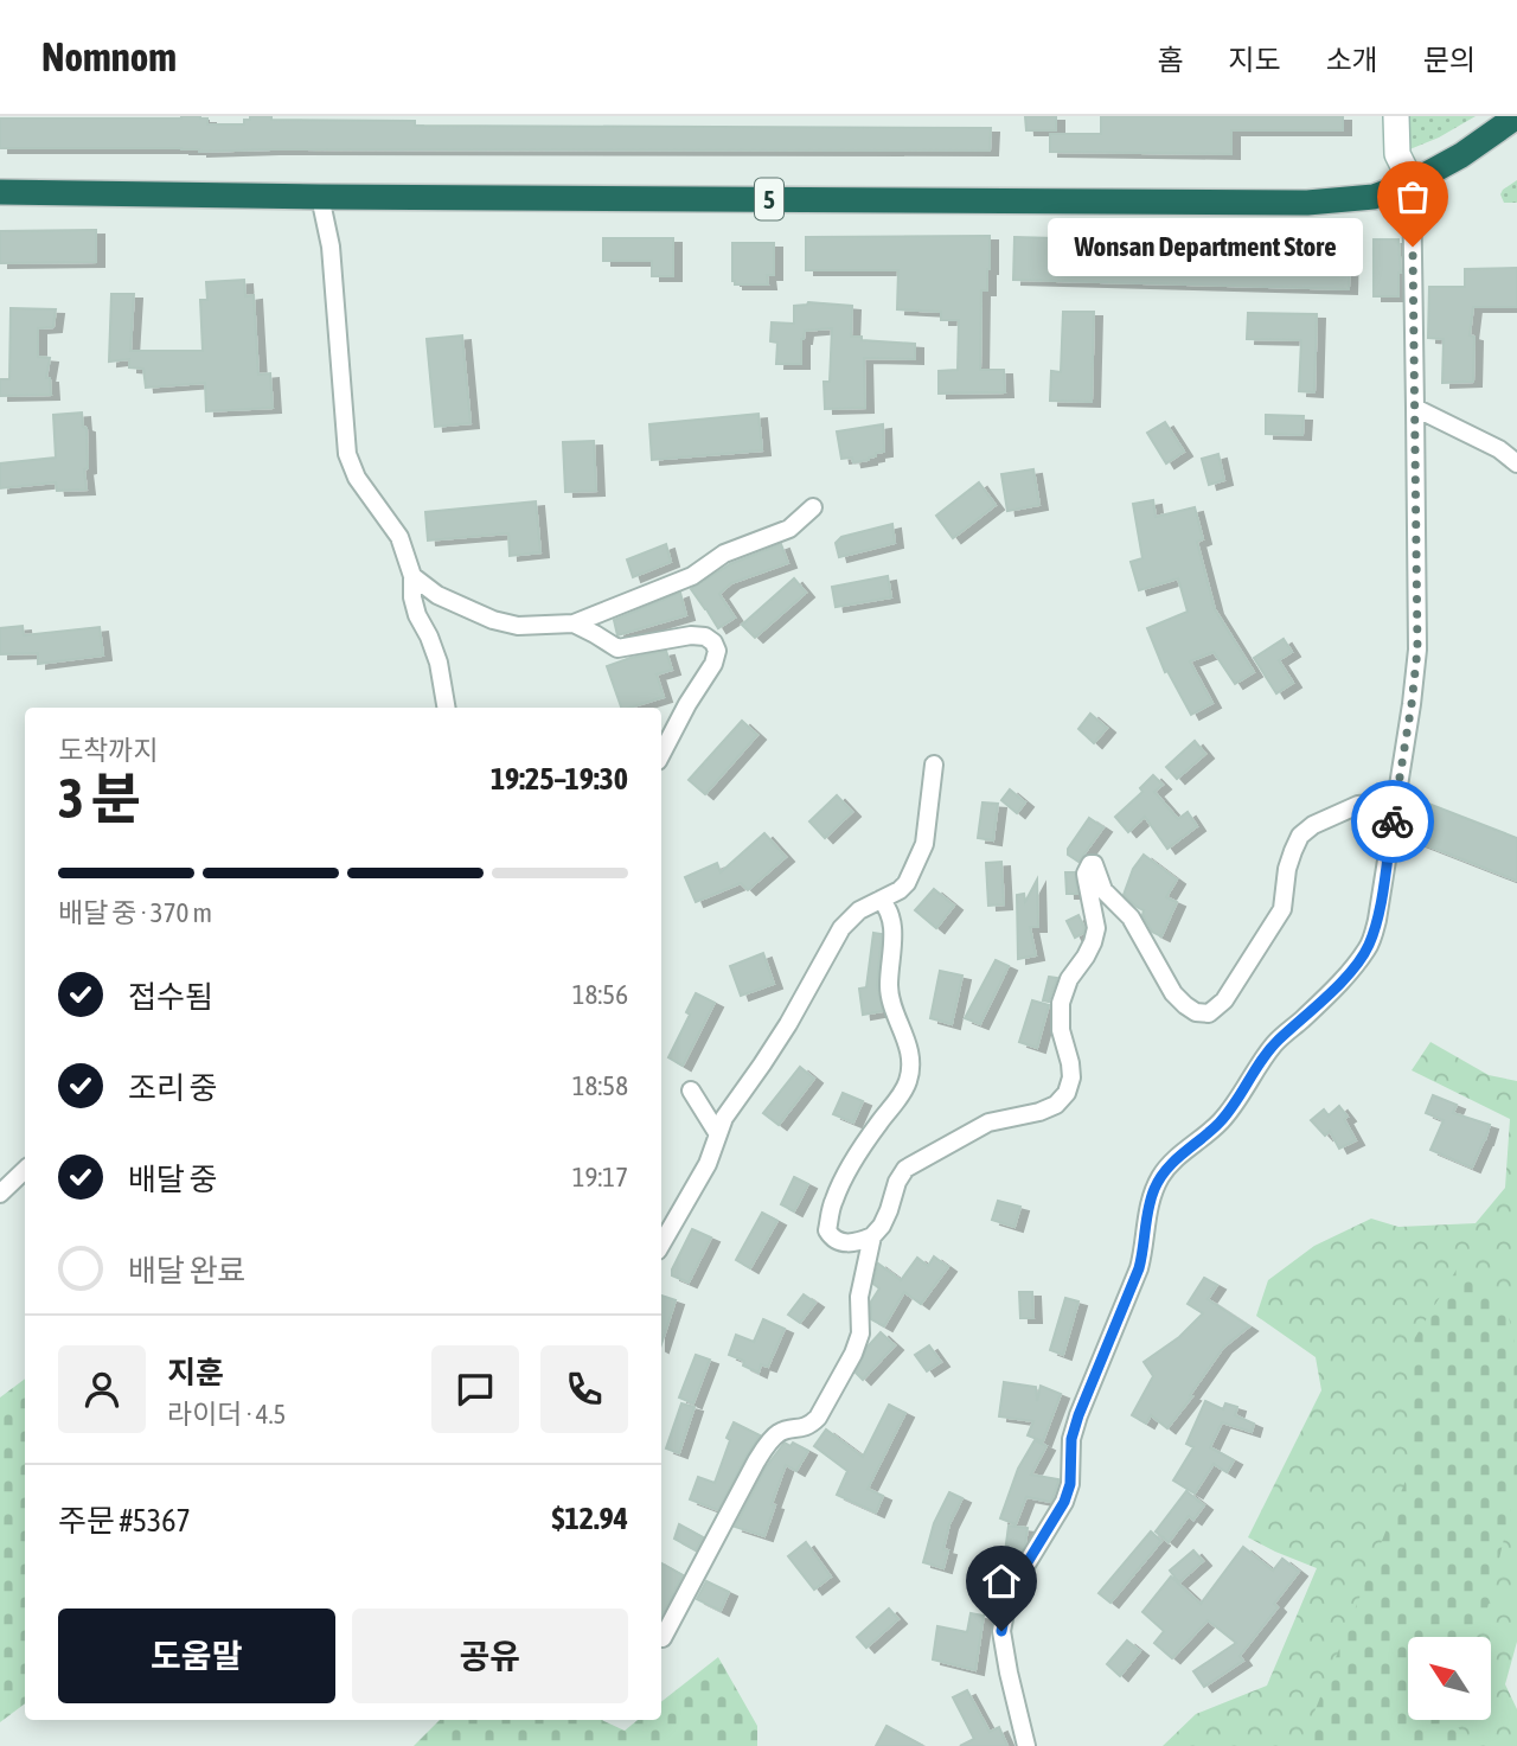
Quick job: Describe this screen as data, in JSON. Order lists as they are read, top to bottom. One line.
{"streets":{"highway":["5"]},"places":["Wonsan Department Store"],"north":"top left","page":{"header":"Nomnom","nav":["홈","지도","소개","문의"],"bubble":"Wonsan Department Store","heading":["3 분","도착까지","19:25–19:30"],"panel":["지훈","라이더 · 4.5","주문 #5367","$12.94"],"bar":"배달 중 · 370 m","list":[["접수됨","18:56"],["조리 중","18:58"],["배달 중","19:17"],"배달 완료"],"buttons":["도움말","공유"]}}
